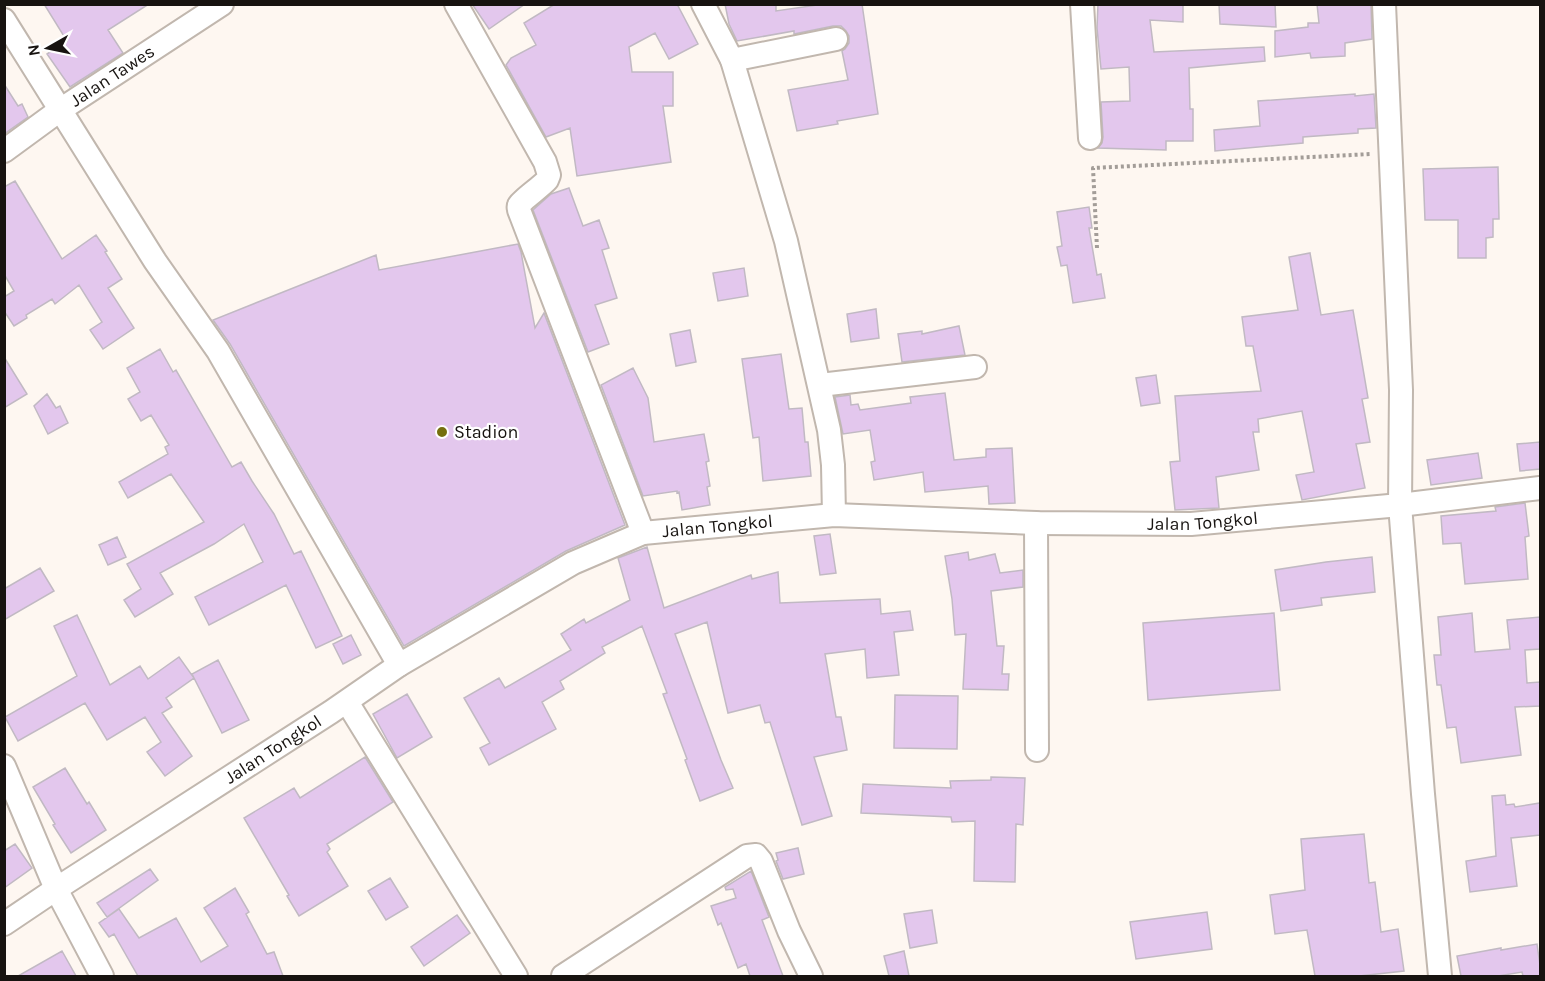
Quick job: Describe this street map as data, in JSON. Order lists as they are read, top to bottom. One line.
{"streets":{"street":["Jalan Tawes","Jalan Tongkol"]},"places":["Stadion"],"north":"left"}
